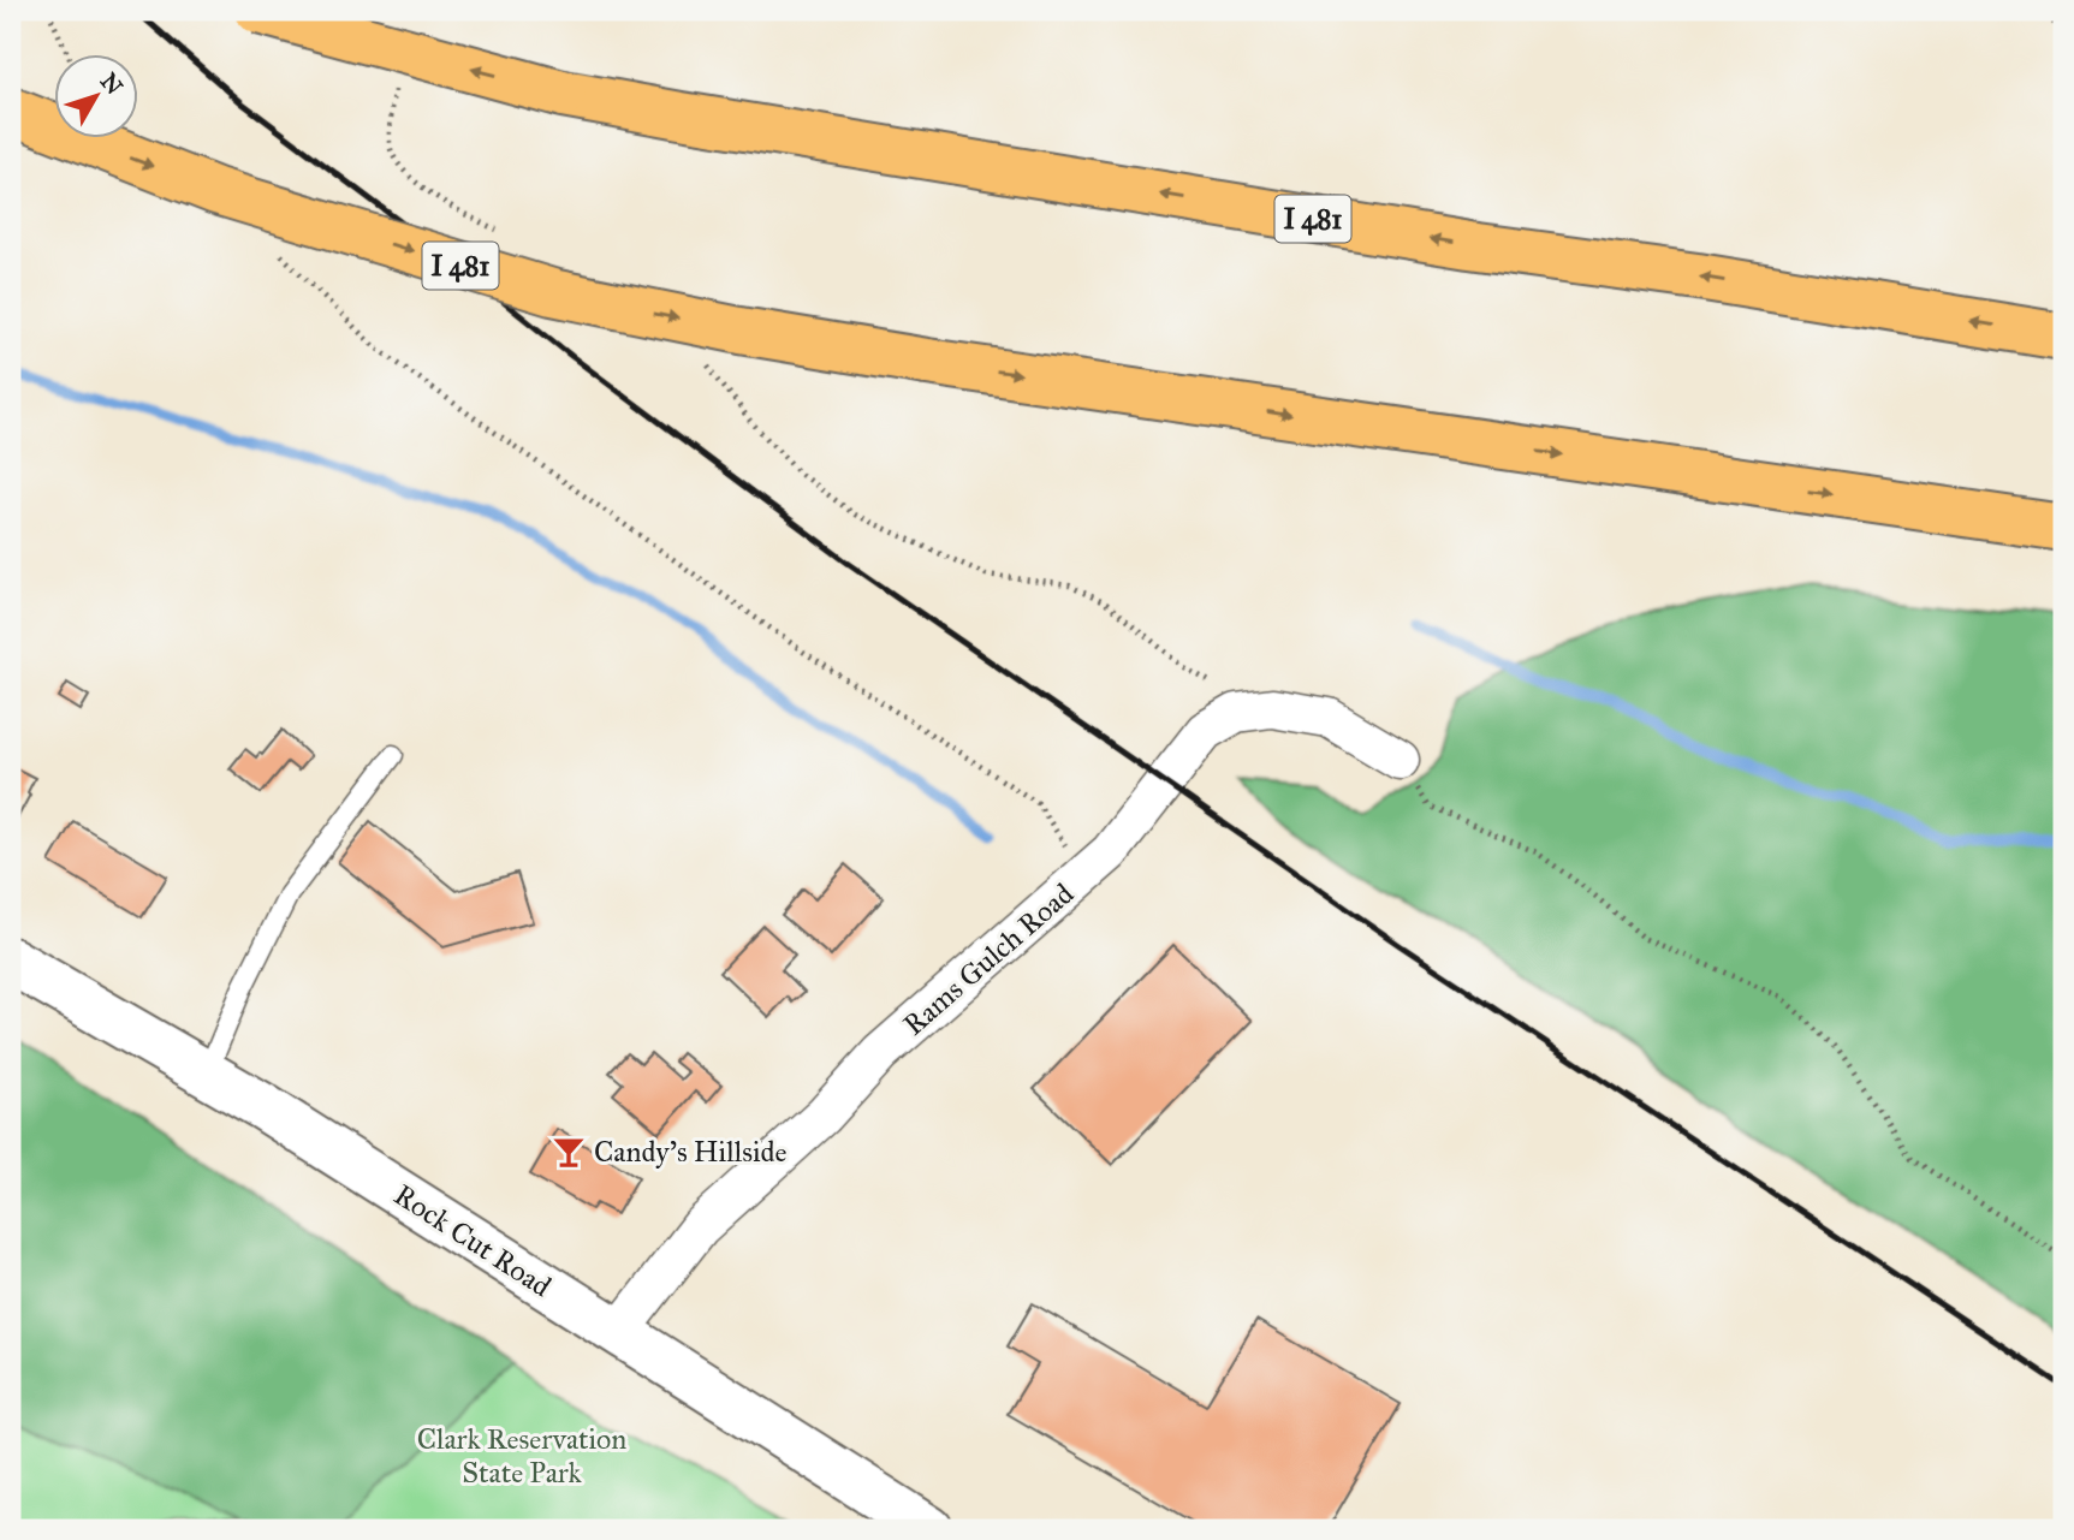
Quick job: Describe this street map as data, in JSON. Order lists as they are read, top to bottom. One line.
{"streets":{"highway":["I 481"],"street":["Rams Gulch Road","Rock Cut Road"]},"crossings":[["Rams Gulch Road","Rock Cut Road"]],"parks":["Clark Reservation State Park"],"places":{"bar":["Candy's Hillside"]},"north":"top right"}
